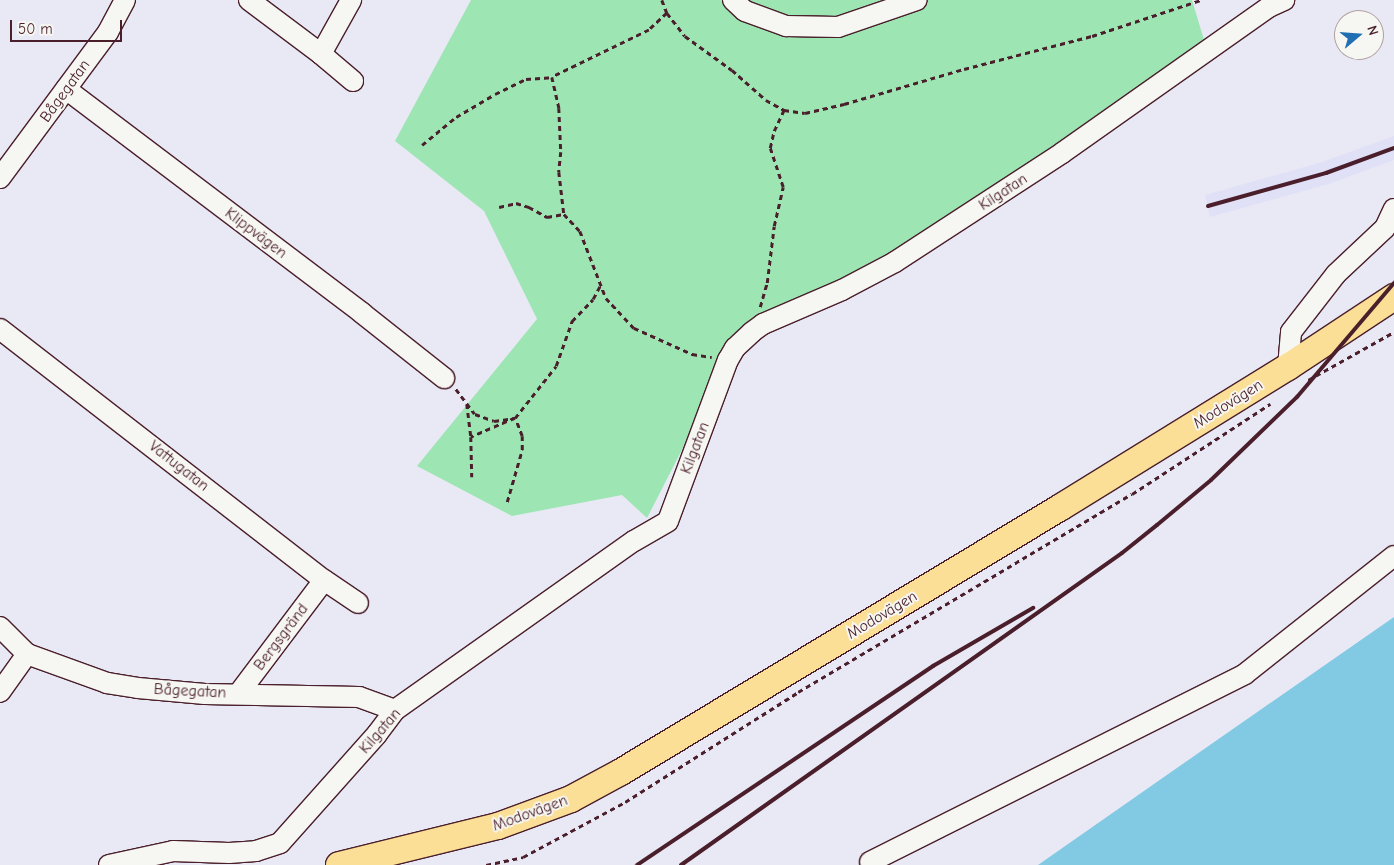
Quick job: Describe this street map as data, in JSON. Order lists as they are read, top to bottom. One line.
{"streets":{"main road":["Modovägen"],"street":["Bågegatan","Kilgatan","Klippvägen","Vattugatan","Bergsgränd"]},"crossings":[["Bågegatan","Kilgatan"],["Bågegatan","Klippvägen"],["Bågegatan","Bergsgränd"],["Vattugatan","Bergsgränd"]],"scale_bar":"50 m","north":"right"}
